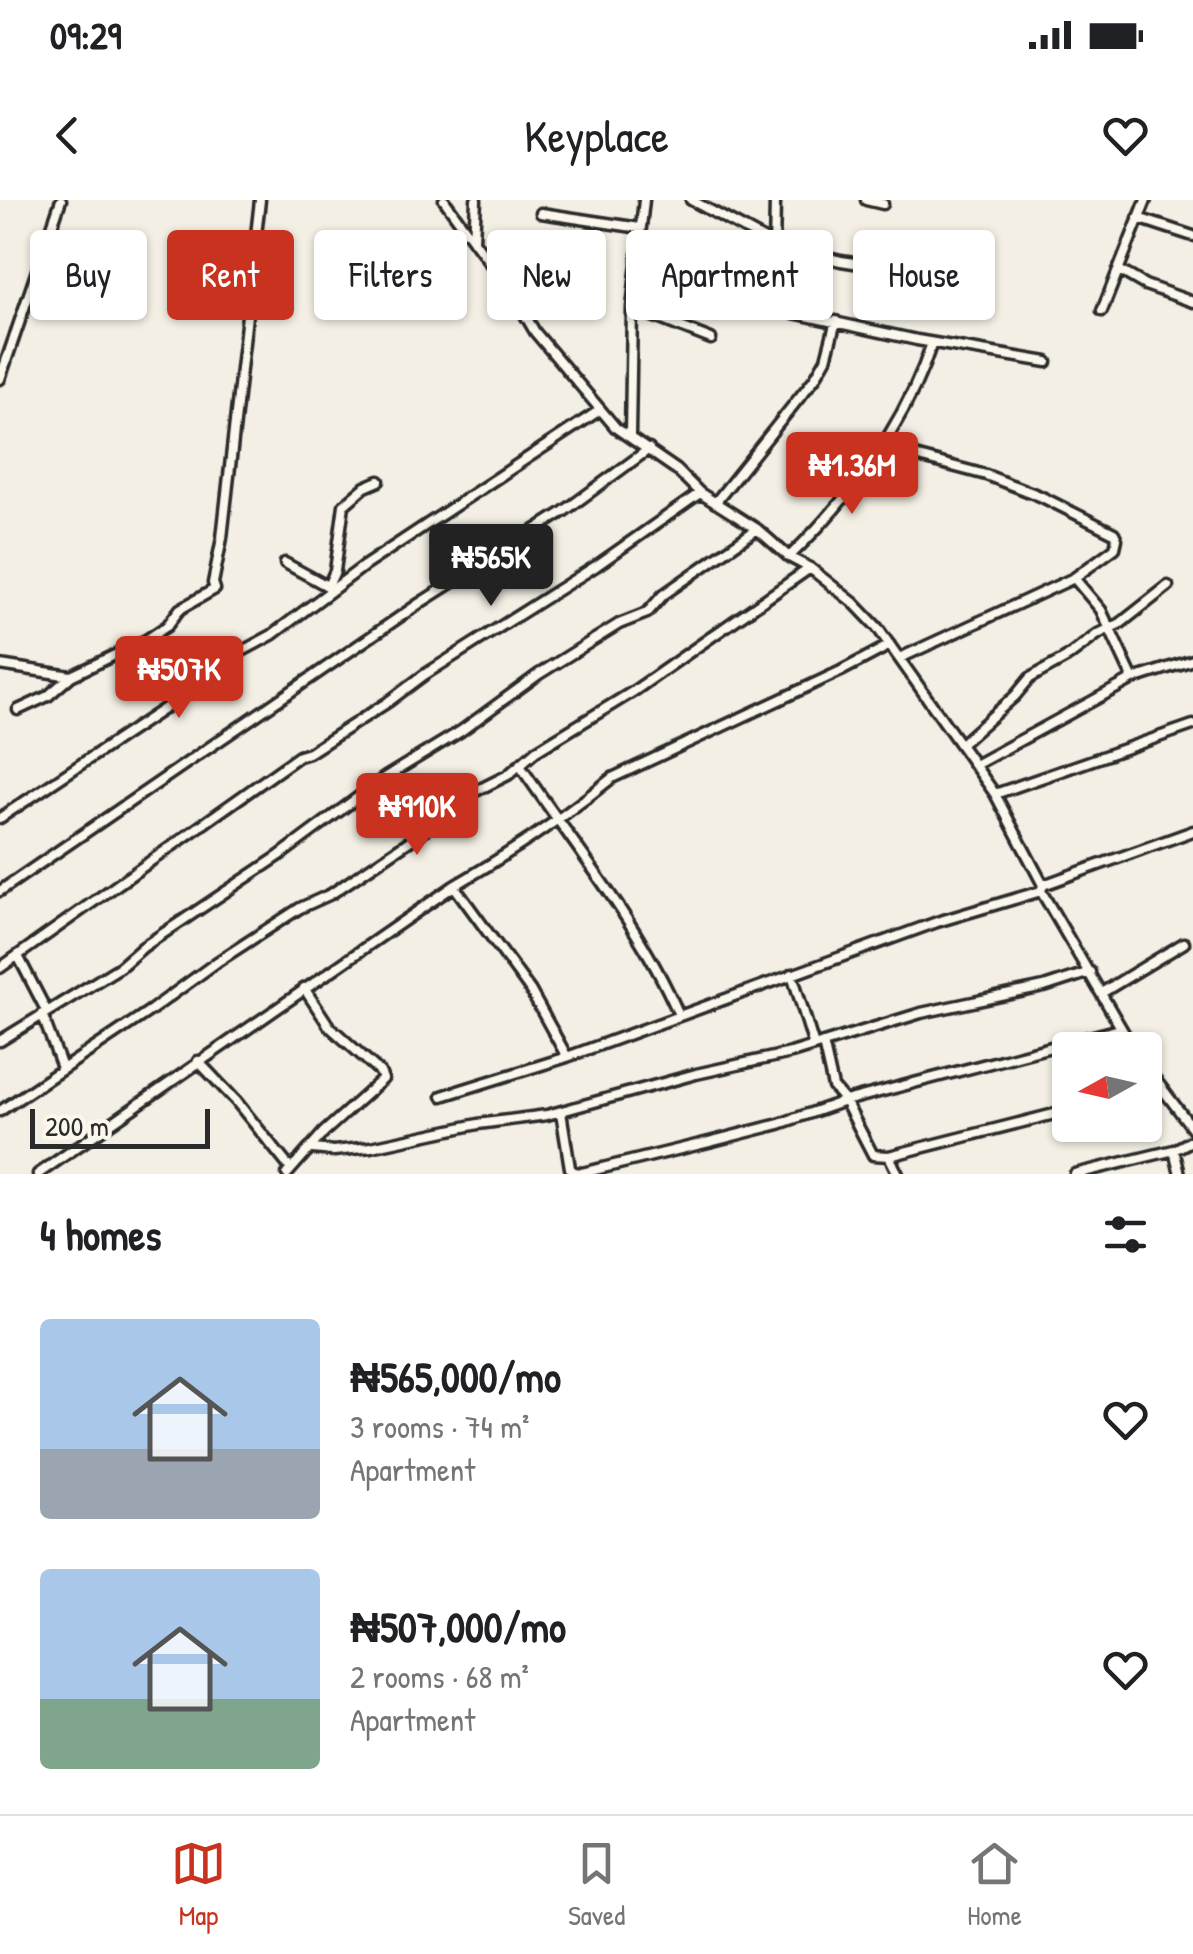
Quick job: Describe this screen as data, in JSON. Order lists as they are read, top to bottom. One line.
{"scale_bar":"200 m","north":"left","page":{"status":"09:29","header":"Keyplace","chip":["Buy","Rent","Filters","New","Apartment","House"],"price":["₦1.36M","₦565K","₦507K","₦910K"],"scale":"200 m","heading":"4 homes","list":[{"name":"₦565,000/mo","note":"3 rooms · 74 m² · Apartment"},{"name":"₦507,000/mo","note":"2 rooms · 68 m² · Apartment"}],"tabs":["Map","Saved","Home"]}}
